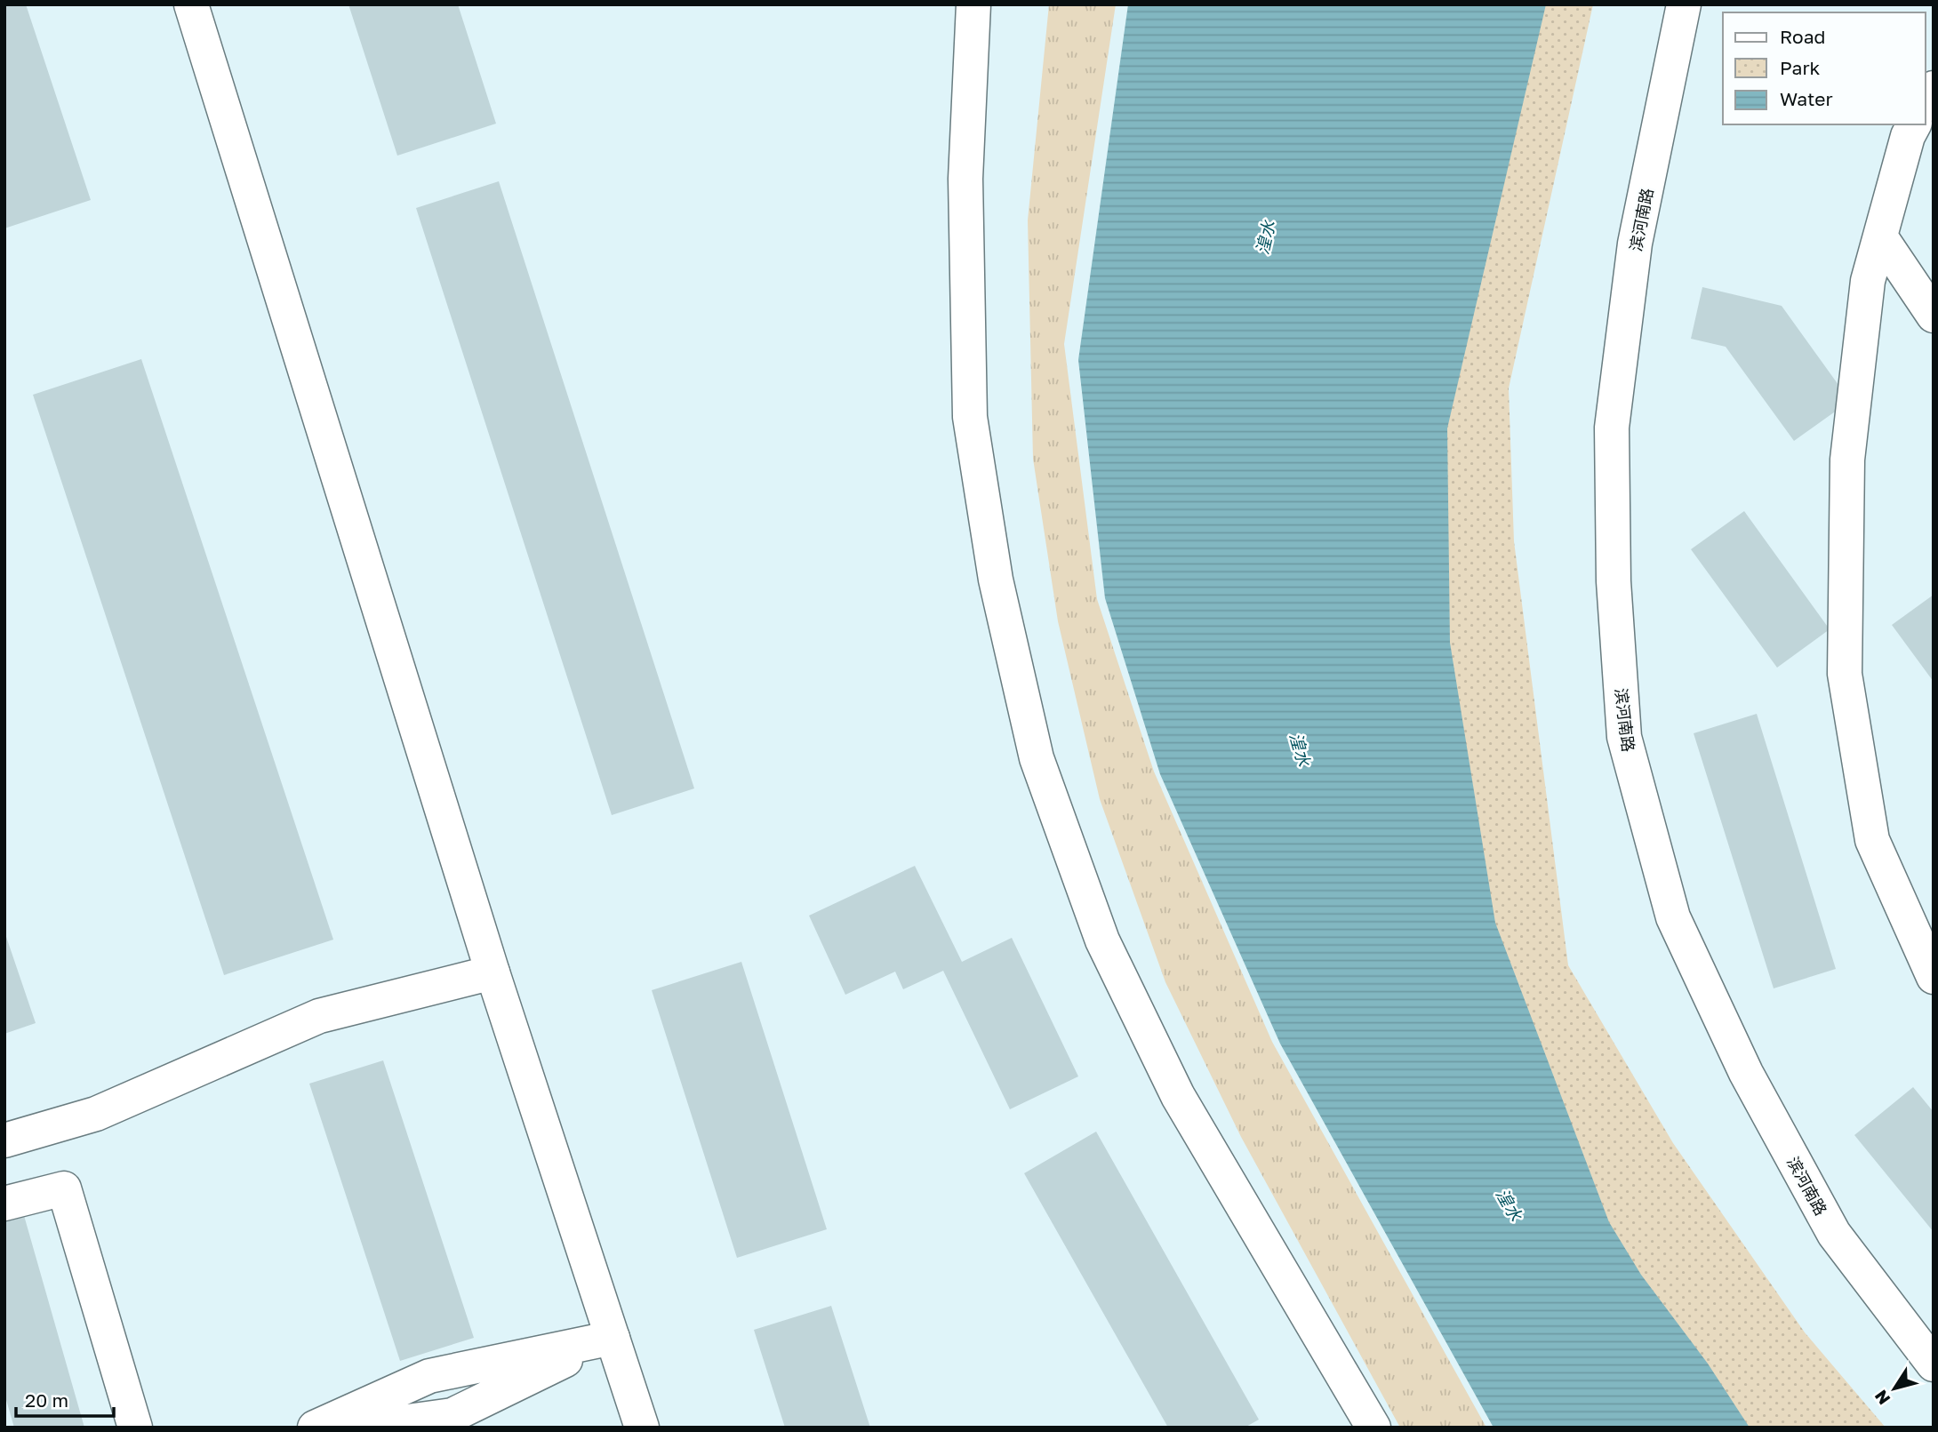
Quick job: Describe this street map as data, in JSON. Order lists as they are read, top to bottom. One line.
{"streets":{"street":["滨河南路"]},"water":["湟水"],"legend":["Road","Park","Water"],"scale_bar":"20 m","north":"bottom left"}
